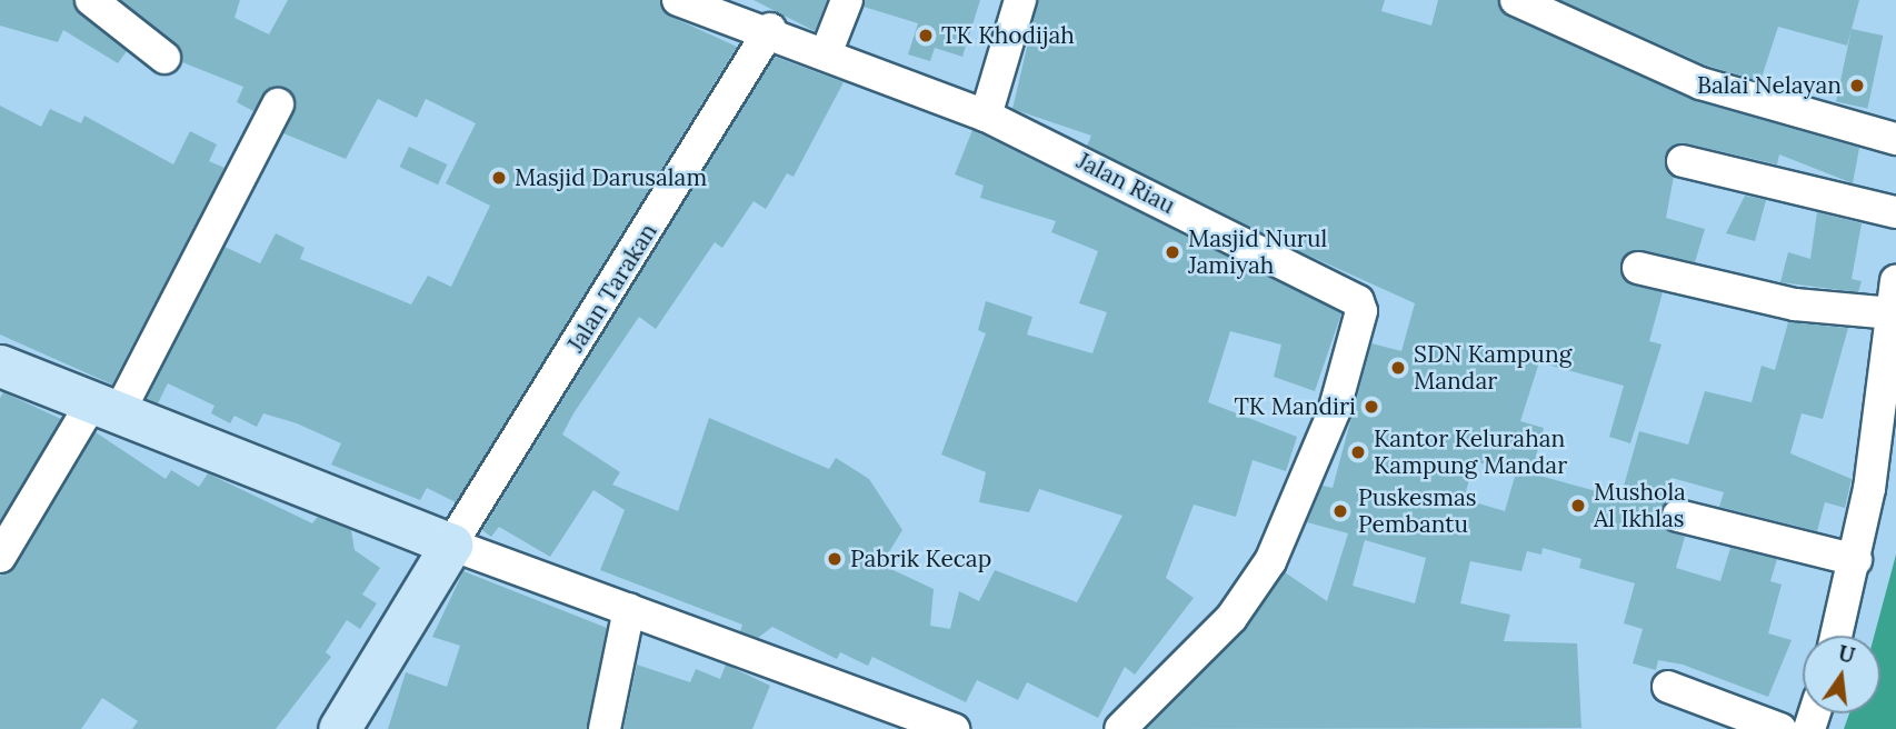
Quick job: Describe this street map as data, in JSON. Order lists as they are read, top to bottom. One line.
{"streets":{"street":["Jalan Riau","Jalan Tarakan"]},"crossings":[["Jalan Riau","Jalan Tarakan"]],"places":["TK Khodijah","Balai Nelayan","Masjid Darusalam","Masjid Nurul Jamiyah","SDN Kampung Mandar","TK Mandiri","Kantor Kelurahan Kampung Mandar","Mushola Al Ikhlas","Puskesmas Pembantu","Pabrik Kecap"],"north":"top"}
